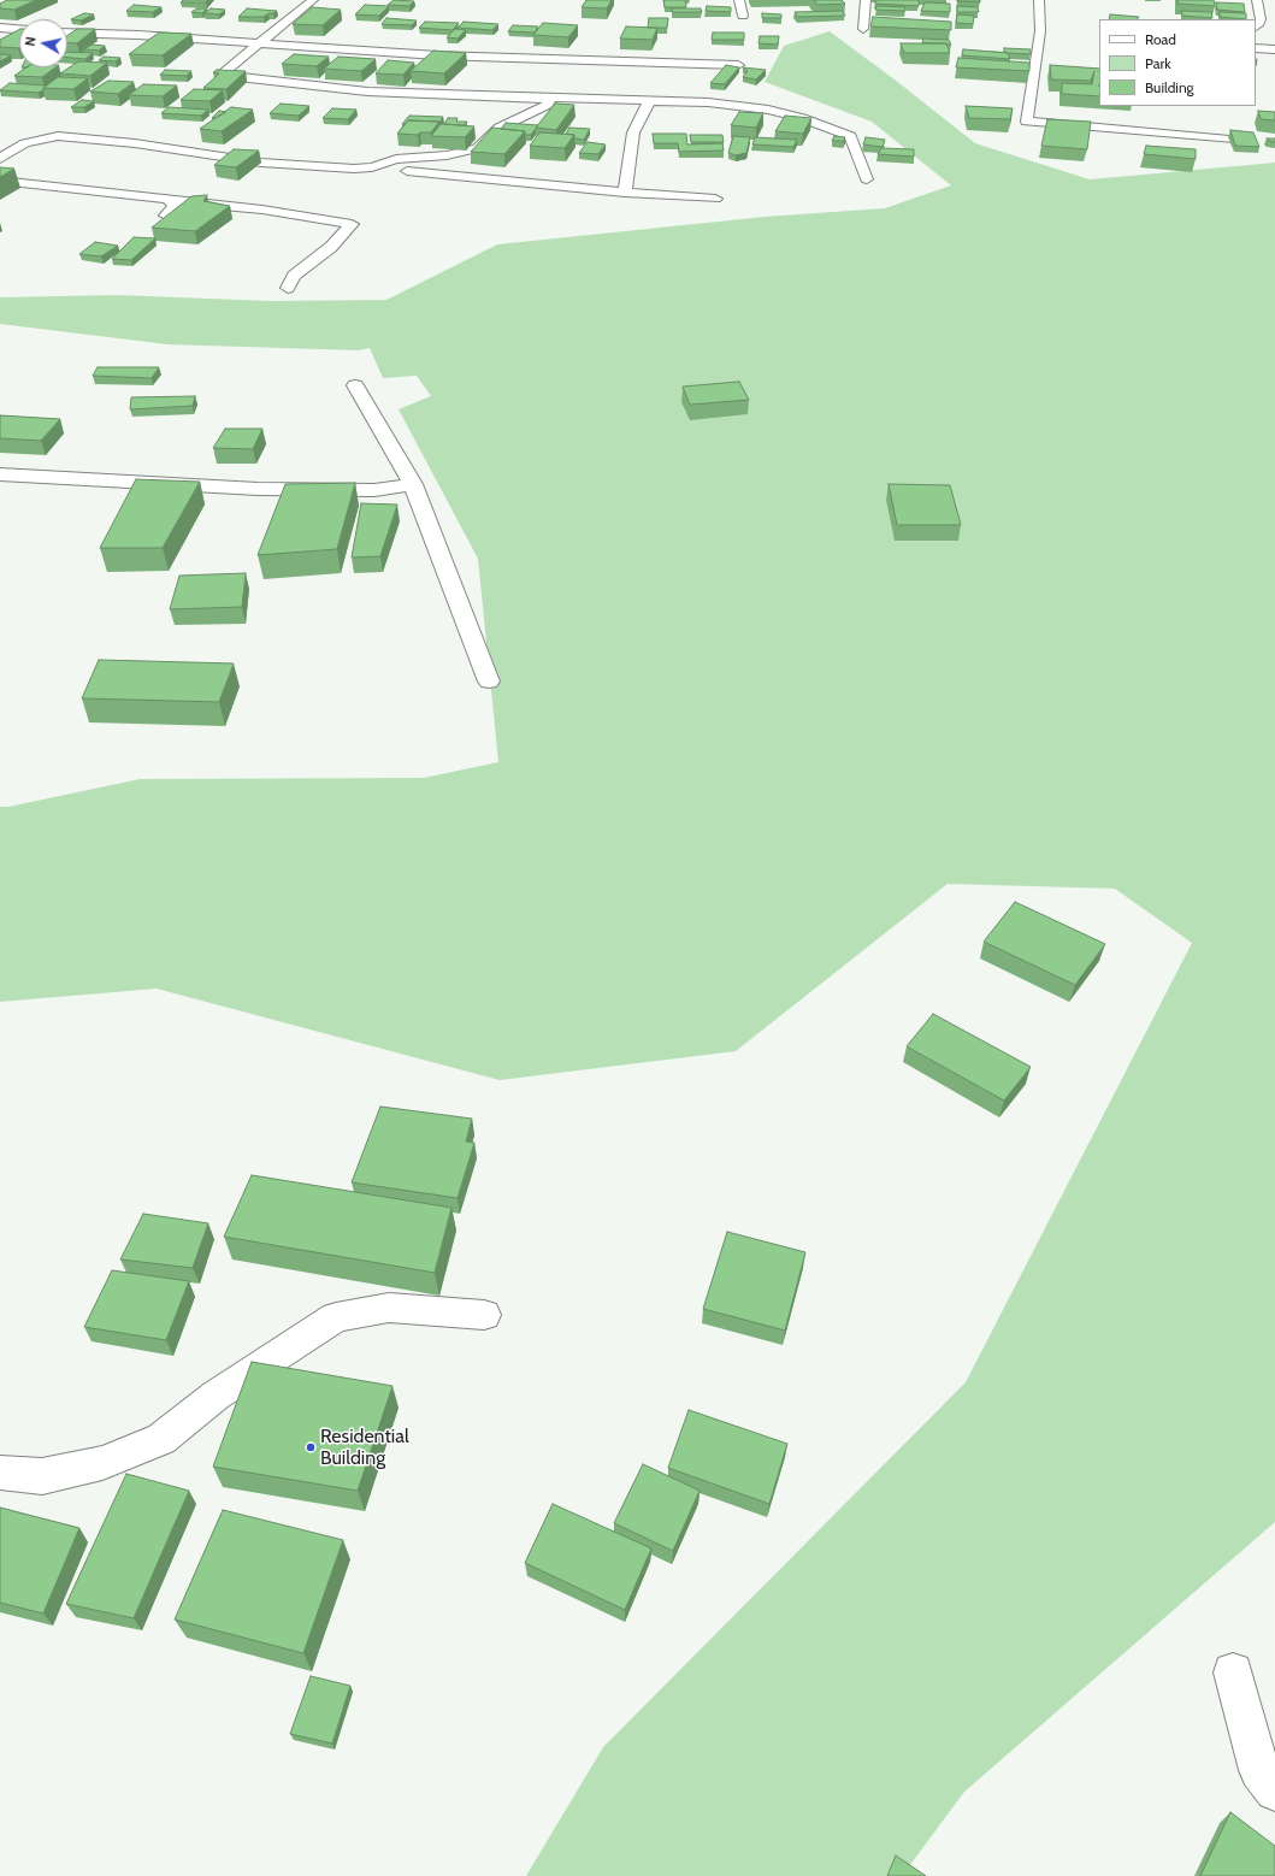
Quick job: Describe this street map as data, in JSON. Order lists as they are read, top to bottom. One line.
{"places":["Residential Building"],"legend":["Road","Park","Building"],"north":"left"}
